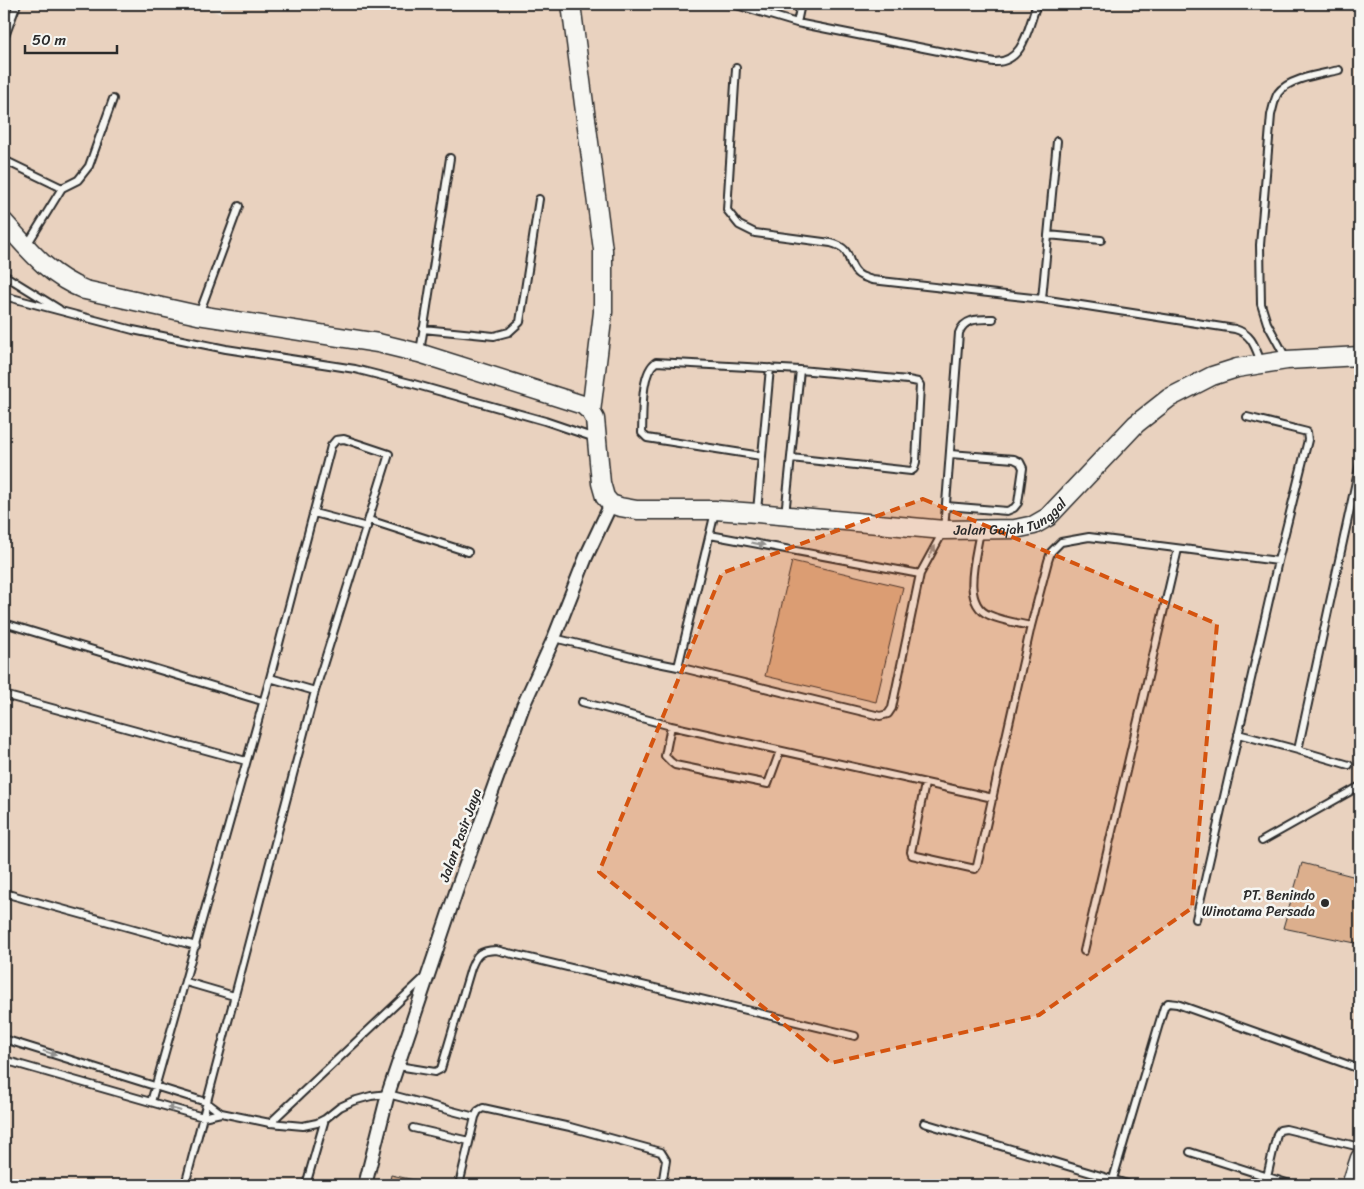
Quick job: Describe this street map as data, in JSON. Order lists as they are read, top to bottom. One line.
{"streets":{"street":["Jalan Gajah Tunggal","Jalan Pasir Jaya"]},"crossings":[["Jalan Gajah Tunggal","Jalan Pasir Jaya"]],"places":["PT. Benindo Winotama Persada"],"scale_bar":"50 m"}
